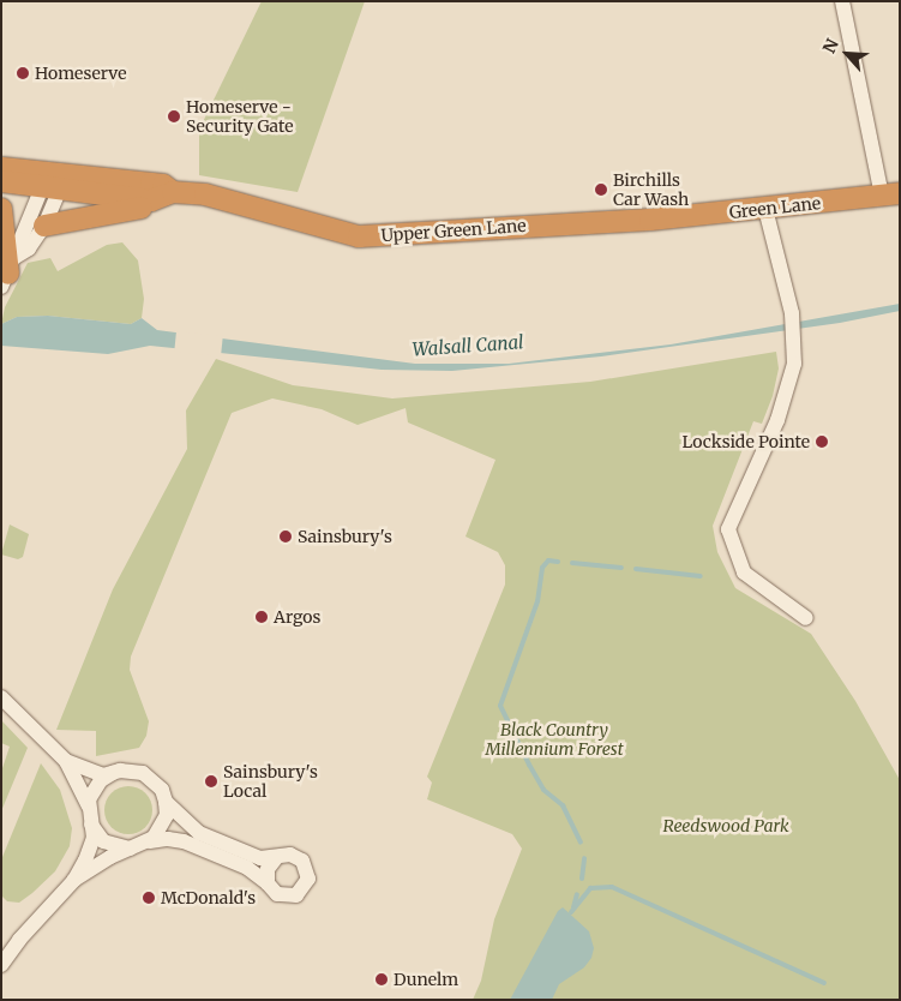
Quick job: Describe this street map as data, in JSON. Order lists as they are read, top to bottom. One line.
{"streets":{"highway":["Green Lane","Upper Green Lane"]},"crossings":[["Green Lane","Upper Green Lane"]],"water":["Walsall Canal"],"parks":["Black Country Millennium Forest","Reedswood Park"],"places":["Homeserve","Homeserve - Security Gate","Birchills Car Wash","Lockside Pointe","Sainsbury's","Argos","Sainsbury's Local","McDonald's","Dunelm"],"north":"top left"}
